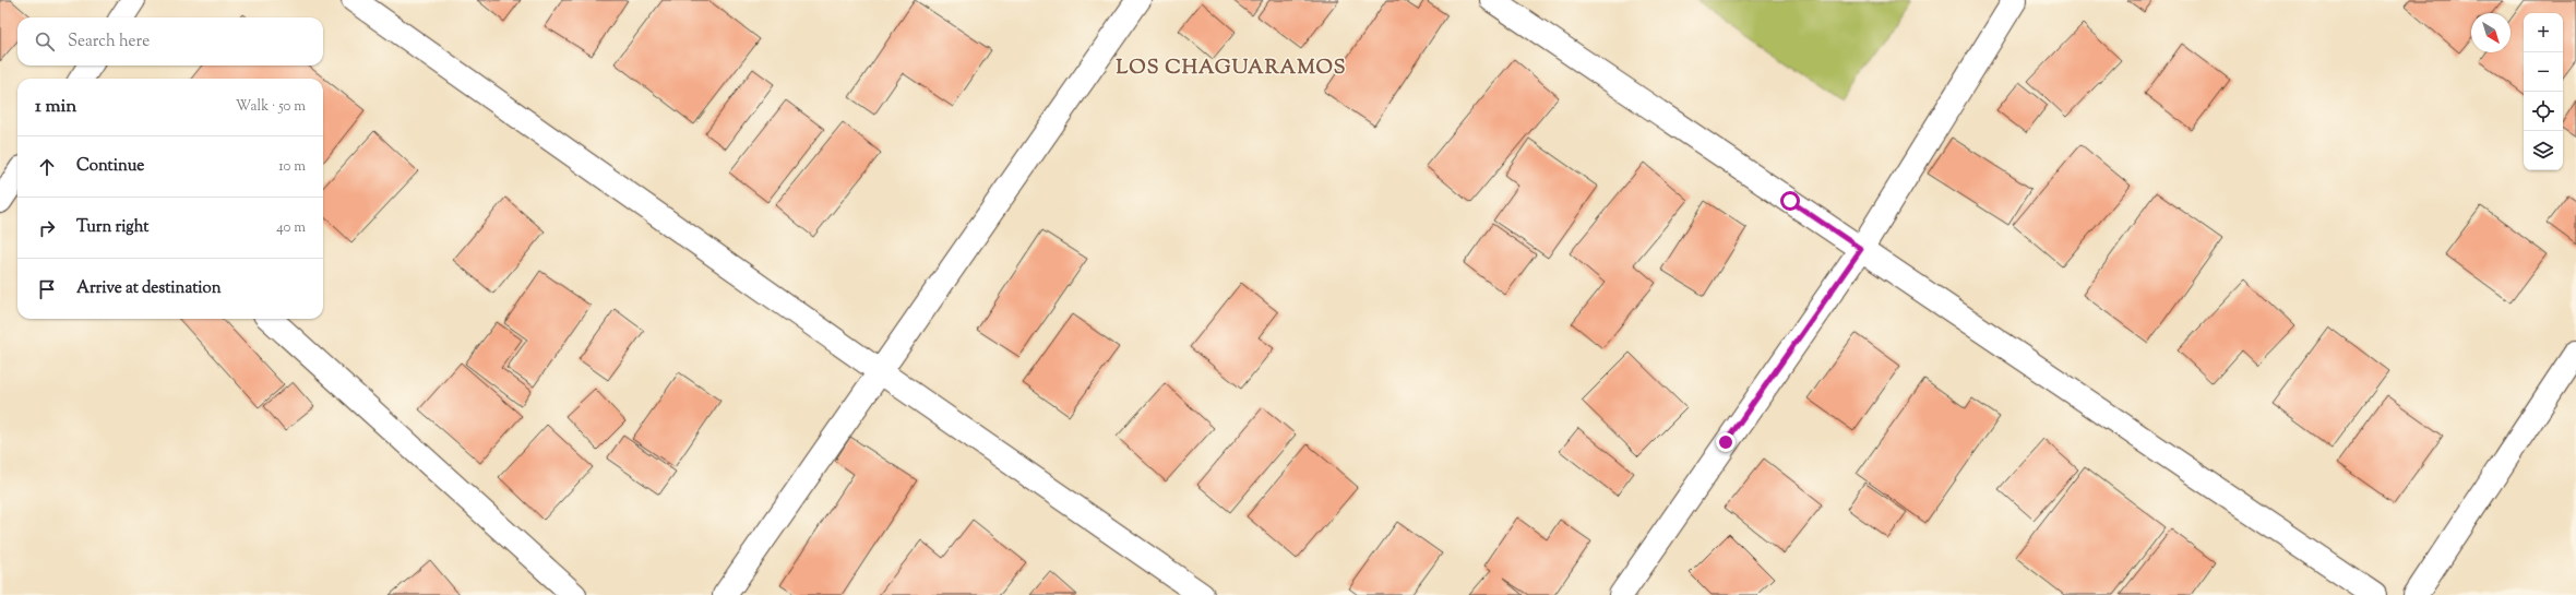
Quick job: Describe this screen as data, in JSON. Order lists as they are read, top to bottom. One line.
{"districts":["LOS CHAGUARAMOS"],"north":"bottom right","page":{"map_buttons":["+","−"],"search":"Search here","heading":["1 min","Walk · 50 m"],"list":[["Continue","10 m"],["Turn right","40 m"],"Arrive at destination"]}}
